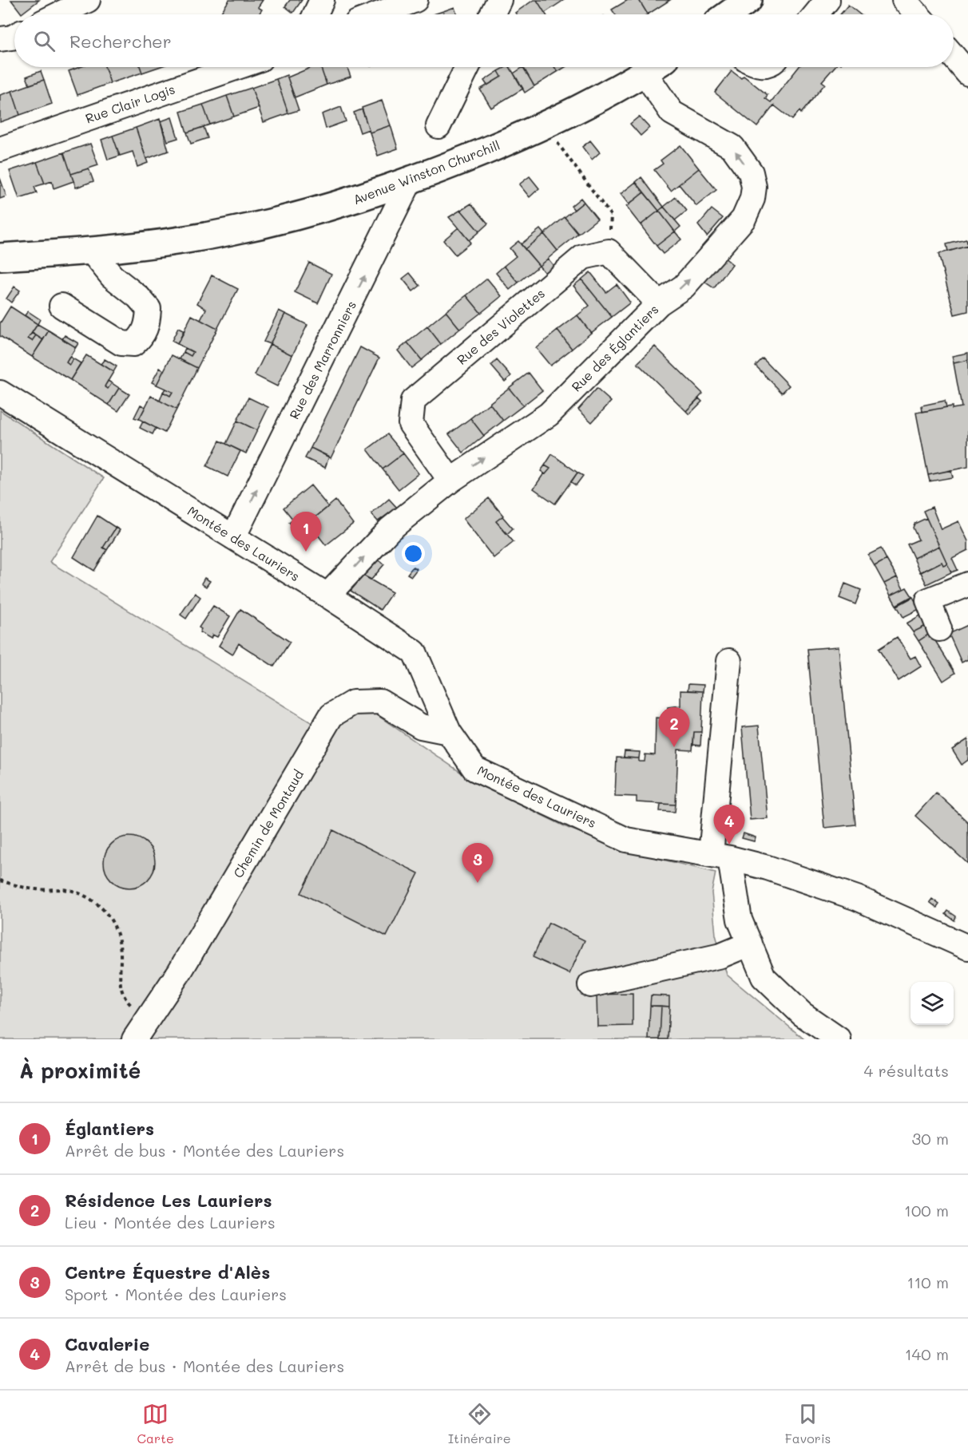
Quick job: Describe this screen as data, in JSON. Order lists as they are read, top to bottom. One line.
{"streets":{"main road":["Avenue Winston Churchill"],"street":["Rue Clair Logis","Rue des Violettes","Rue des Églantiers","Rue des Marronniers","Montée des Lauriers","Chemin de Montaud"]},"crossings":[["Avenue Winston Churchill","Rue des Marronniers"],["Rue des Violettes","Rue des Églantiers"],["Rue des Églantiers","Montée des Lauriers"],["Rue des Marronniers","Montée des Lauriers"],["Montée des Lauriers","Chemin de Montaud"]],"one_way":["Rue des Églantiers","Rue des Marronniers"],"page":{"search":"Rechercher","pins":["1","2","4","3"],"heading":["À proximité","4 résultats"],"list":[{"mark":"1","name":"Églantiers","note":"Arrêt de bus · Montée des Lauriers","value":"30 m"},{"mark":"2","name":"Résidence Les Lauriers","note":"Lieu · Montée des Lauriers","value":"100 m"},{"mark":"3","name":"Centre Équestre d'Alès","note":"Sport · Montée des Lauriers","value":"110 m"},{"mark":"4","name":"Cavalerie","note":"Arrêt de bus · Montée des Lauriers","value":"140 m"}],"nav":["Carte","Itinéraire","Favoris"]}}
